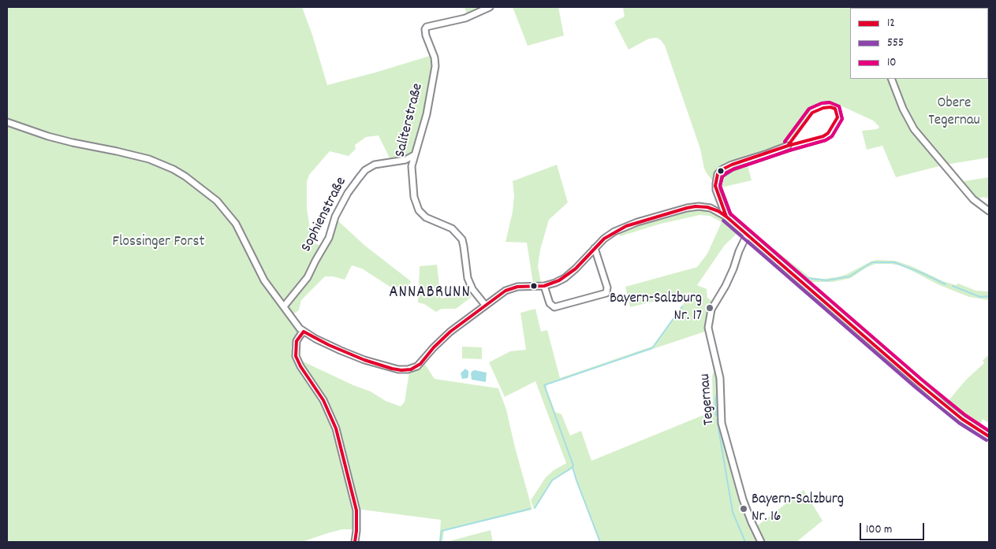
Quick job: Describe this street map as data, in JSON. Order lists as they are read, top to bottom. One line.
{"streets":{"street":["Saliterstraße","Sophienstraße","Tegernau"]},"crossings":[["Saliterstraße","Sophienstraße"]],"districts":["ANNABRUNN"],"parks":["Obere Tegernau","Flossinger Forst"],"places":["Bayern-Salzburg Nr. 17","Bayern-Salzburg Nr. 16"],"lines":["transit line 555","transit line 10","transit line 12"],"legend":["12","555","10"],"scale_bar":"100 m"}
